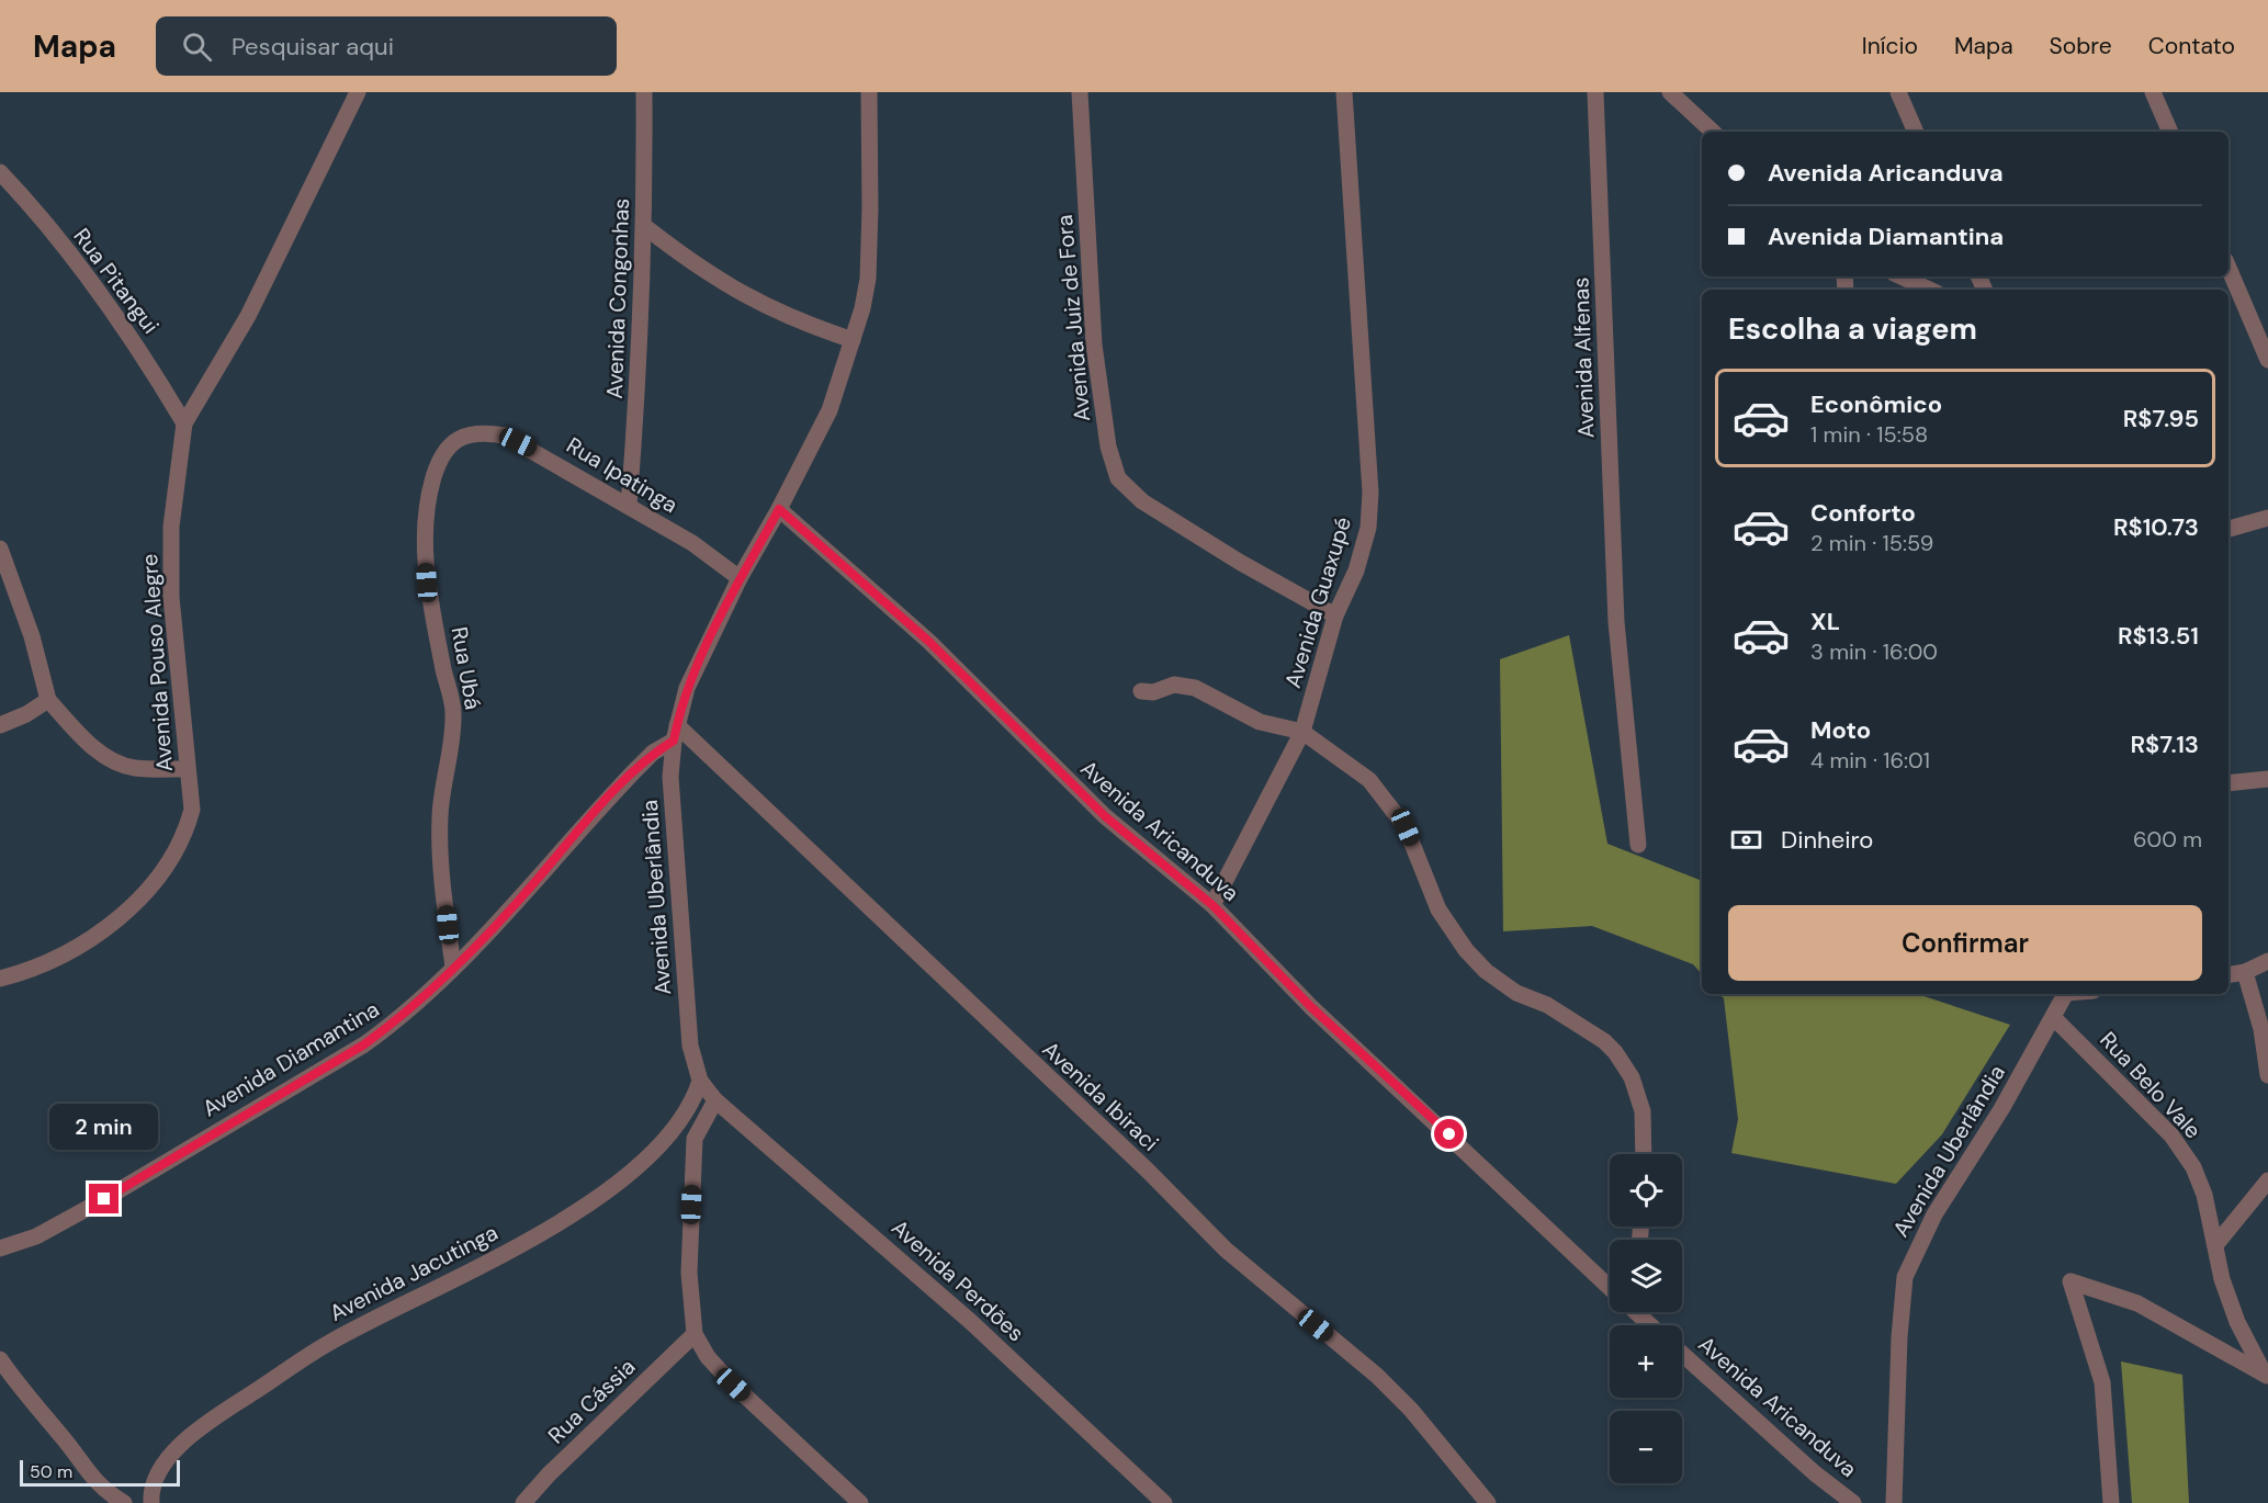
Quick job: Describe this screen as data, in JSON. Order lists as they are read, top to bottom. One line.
{"streets":{"street":["Rua Pitangui","Avenida Congonhas","Avenida Juiz de Fora","Avenida Alfenas","Rua Ipatinga","Avenida Guaxupé","Avenida Pouso Alegre","Rua Ubá","Avenida Aricanduva","Avenida Uberlândia","Avenida Diamantina","Rua Belo Vale","Avenida Ibiraci","Avenida Jacutinga","Avenida Perdões","Rua Cássia"]},"crossings":[["Rua Pitangui","Avenida Pouso Alegre"],["Avenida Congonhas","Rua Ipatinga"],["Avenida Juiz de Fora","Avenida Guaxupé"],["Rua Ipatinga","Rua Ubá"],["Rua Ipatinga","Avenida Uberlândia"],["Avenida Guaxupé","Avenida Aricanduva"],["Rua Ubá","Avenida Diamantina"],["Avenida Aricanduva","Avenida Uberlândia"],["Avenida Uberlândia","Avenida Diamantina"],["Avenida Uberlândia","Rua Belo Vale"],["Avenida Uberlândia","Avenida Ibiraci"],["Avenida Uberlândia","Avenida Jacutinga"],["Avenida Uberlândia","Avenida Perdões"],["Avenida Diamantina","Avenida Ibiraci"]],"scale_bar":"50 m","page":{"header":"Mapa","search":"Pesquisar aqui","nav":["Início","Mapa","Sobre","Contato"],"banner":["Avenida Aricanduva","Avenida Diamantina"],"heading":"Escolha a viagem","list":[{"name":"Econômico","note":"1 min · 15:58","value":"R$7.95"},{"name":"Conforto","note":"2 min · 15:59","value":"R$10.73"},{"name":"XL","note":"3 min · 16:00","value":"R$13.51"},{"name":"Moto","note":"4 min · 16:01","value":"R$7.13"}],"pay":["Dinheiro","600 m"],"buttons":"Confirmar","bubble":"2 min","map_buttons":["+","−"],"scale":"50 m"}}
